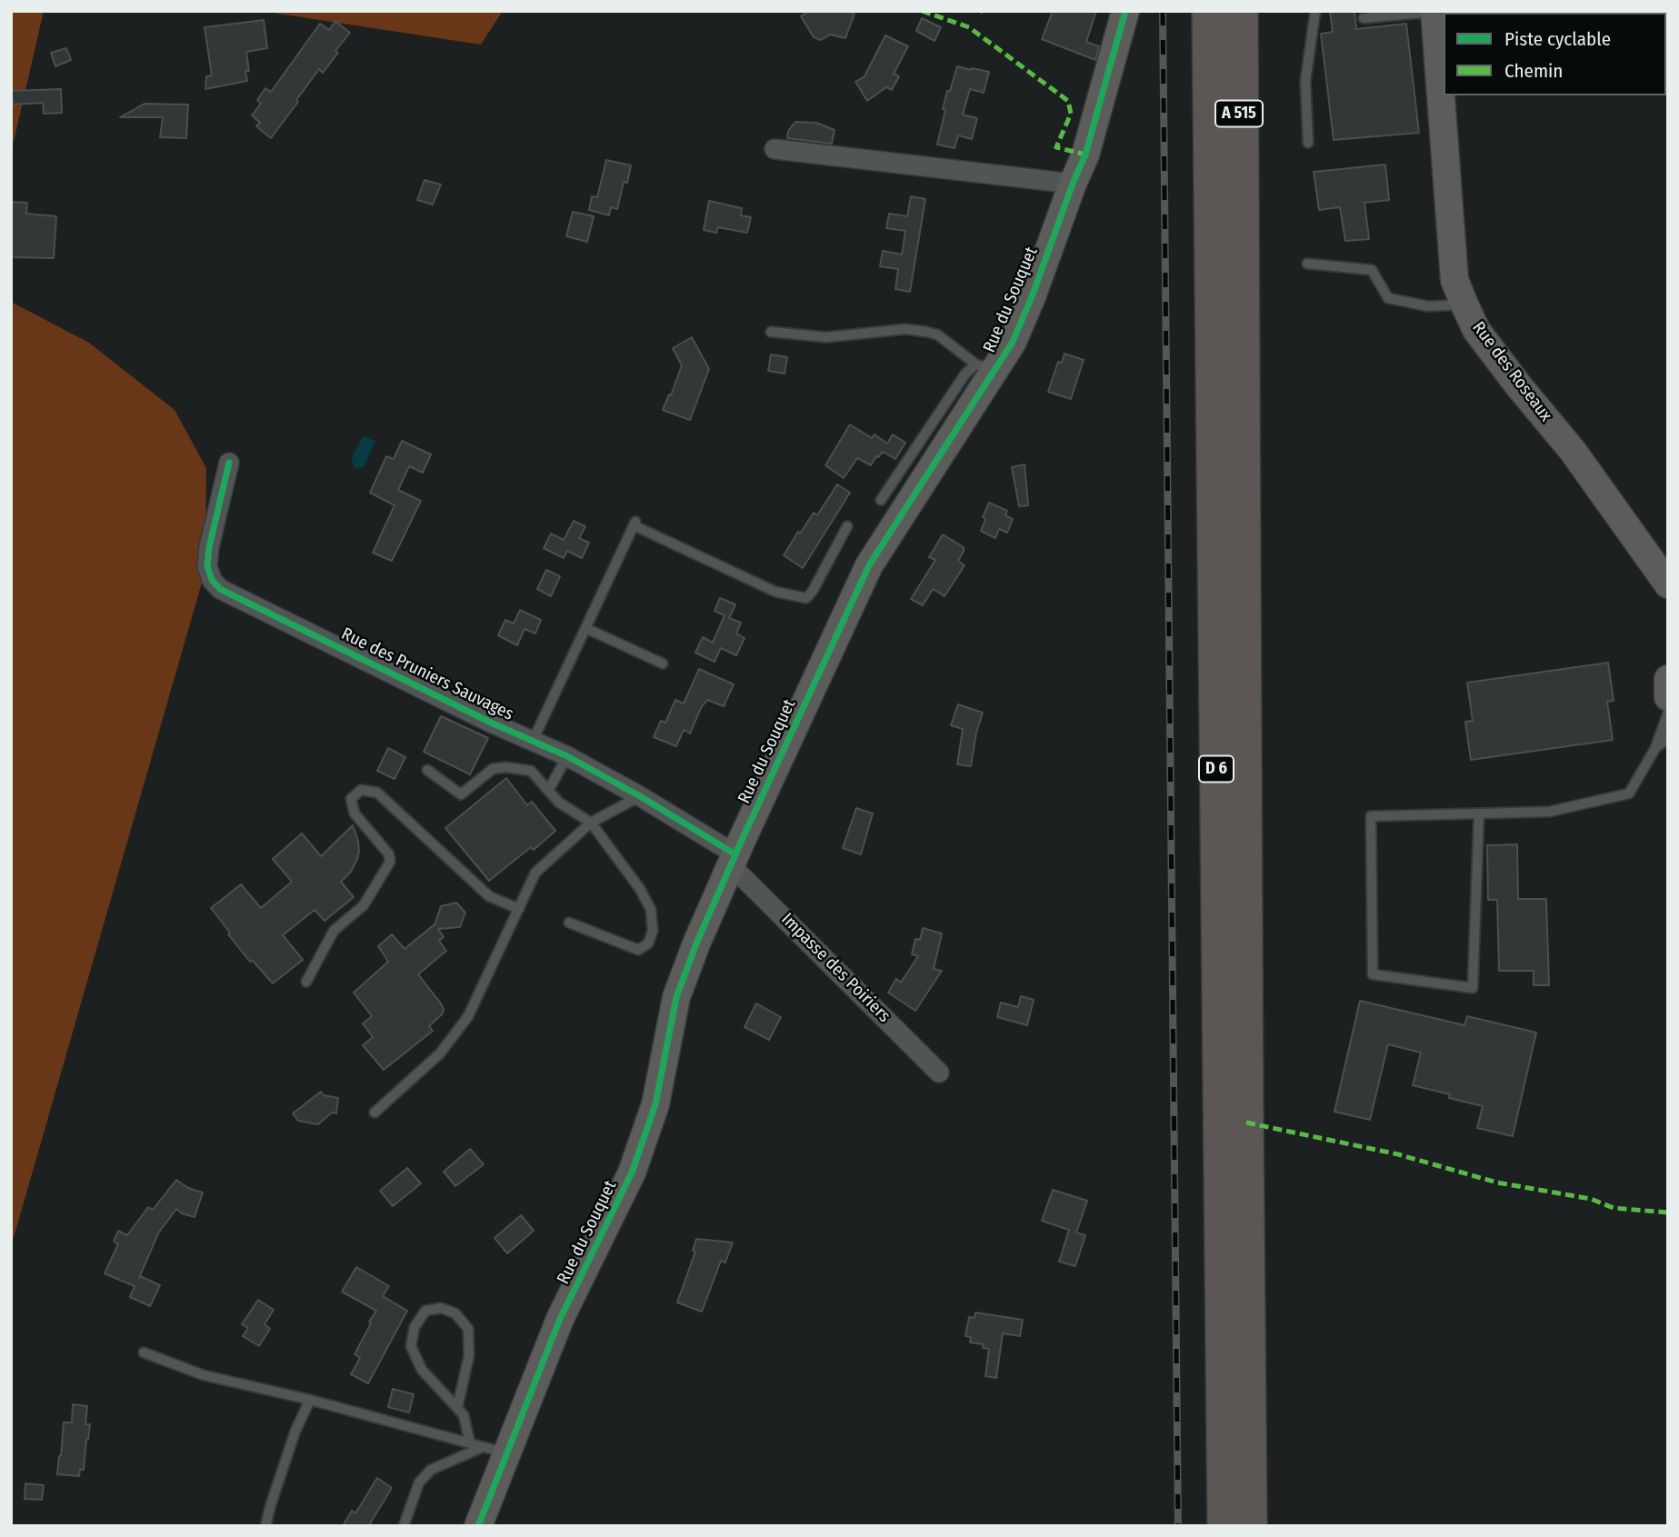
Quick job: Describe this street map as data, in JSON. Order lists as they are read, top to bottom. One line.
{"streets":{"highway":["D 6"],"street":["Rue du Souquet","Rue des Roseaux","Rue des Pruniers Sauvages","Impasse des Poiriers"]},"crossings":[["Rue du Souquet","Rue des Pruniers Sauvages"],["Rue du Souquet","Impasse des Poiriers"],["Rue des Pruniers Sauvages","Impasse des Poiriers"]],"legend":["Piste cyclable","Chemin"]}
